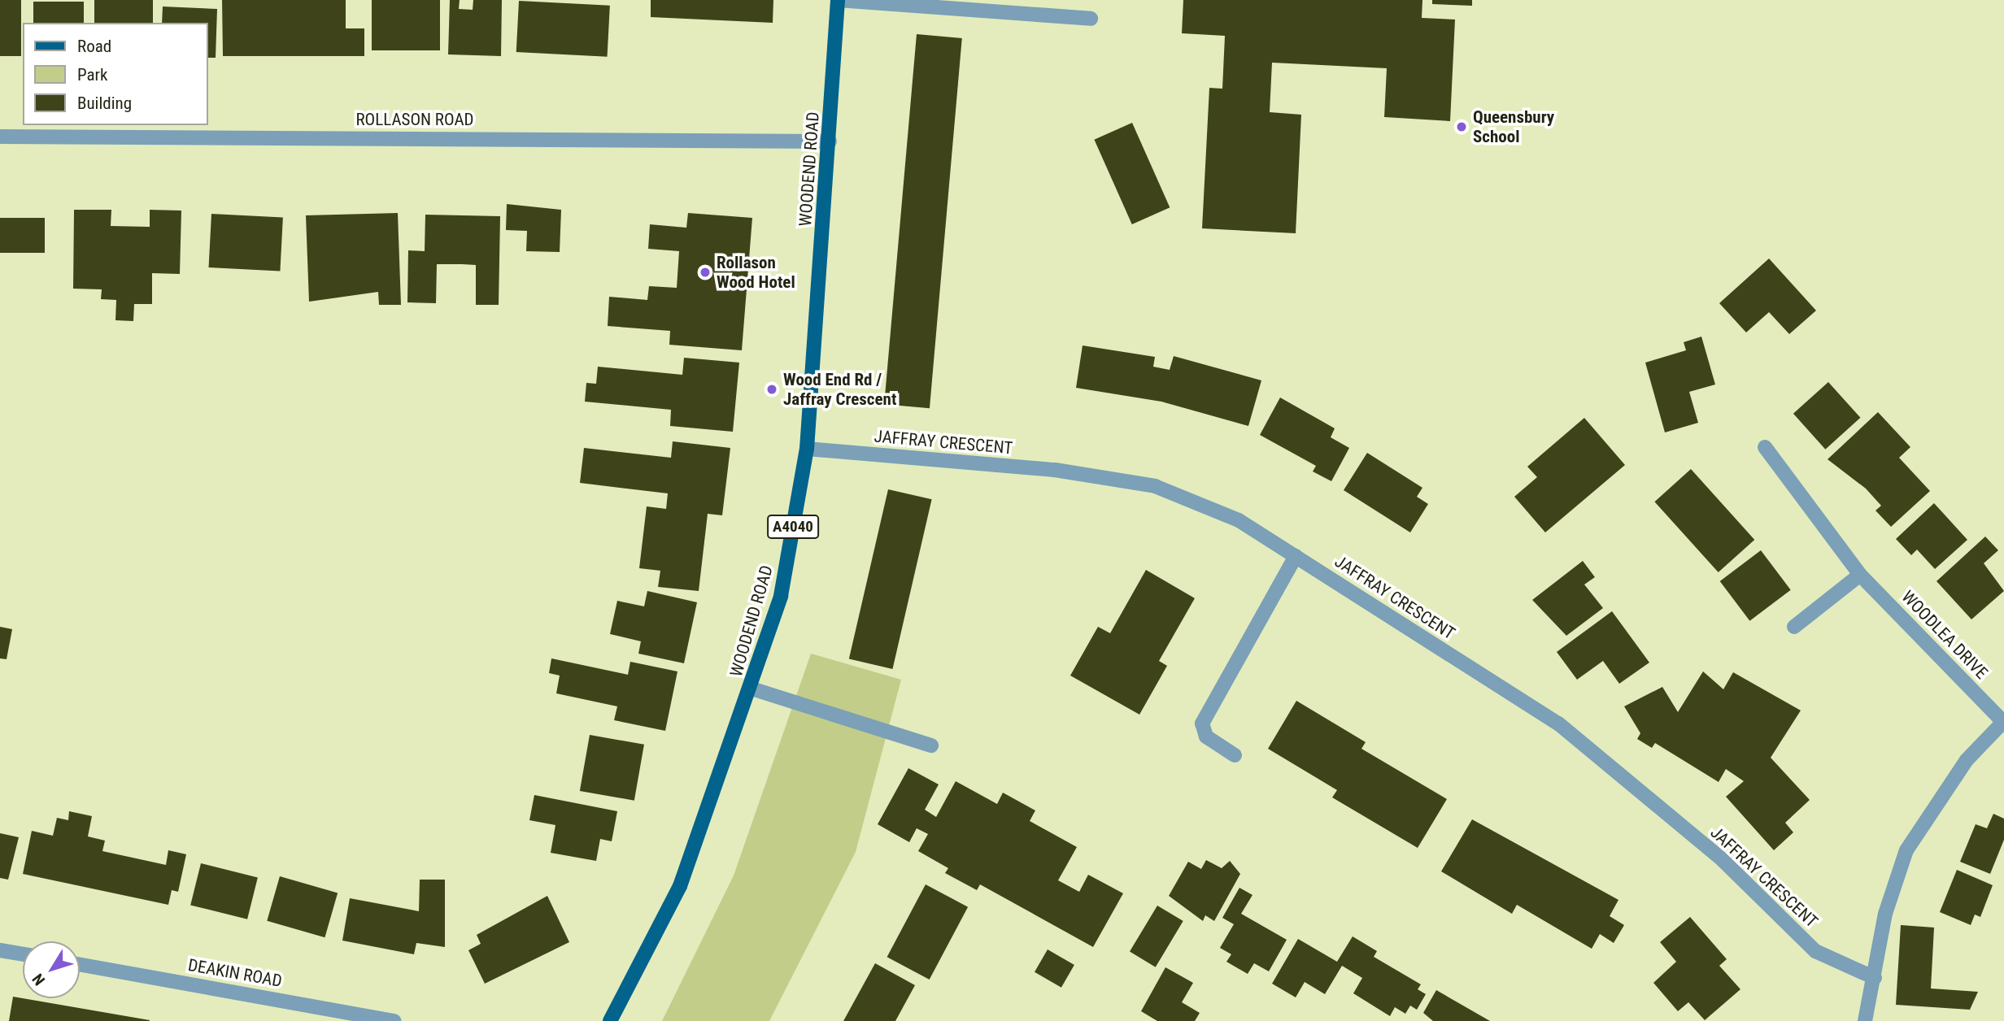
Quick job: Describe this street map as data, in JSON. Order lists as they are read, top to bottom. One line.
{"streets":{"main road":["WOODEND ROAD","A4040"],"street":["ROLLASON ROAD","JAFFRAY CRESCENT","WOODLEA DRIVE","DEAKIN ROAD"]},"crossings":[["ROLLASON ROAD","WOODEND ROAD"],["WOODEND ROAD","JAFFRAY CRESCENT"]],"places":["Queensbury School","Rollason Wood Hotel","Wood End Rd / Jaffray Crescent"],"legend":["Road","Park","Building"],"north":"bottom left"}
